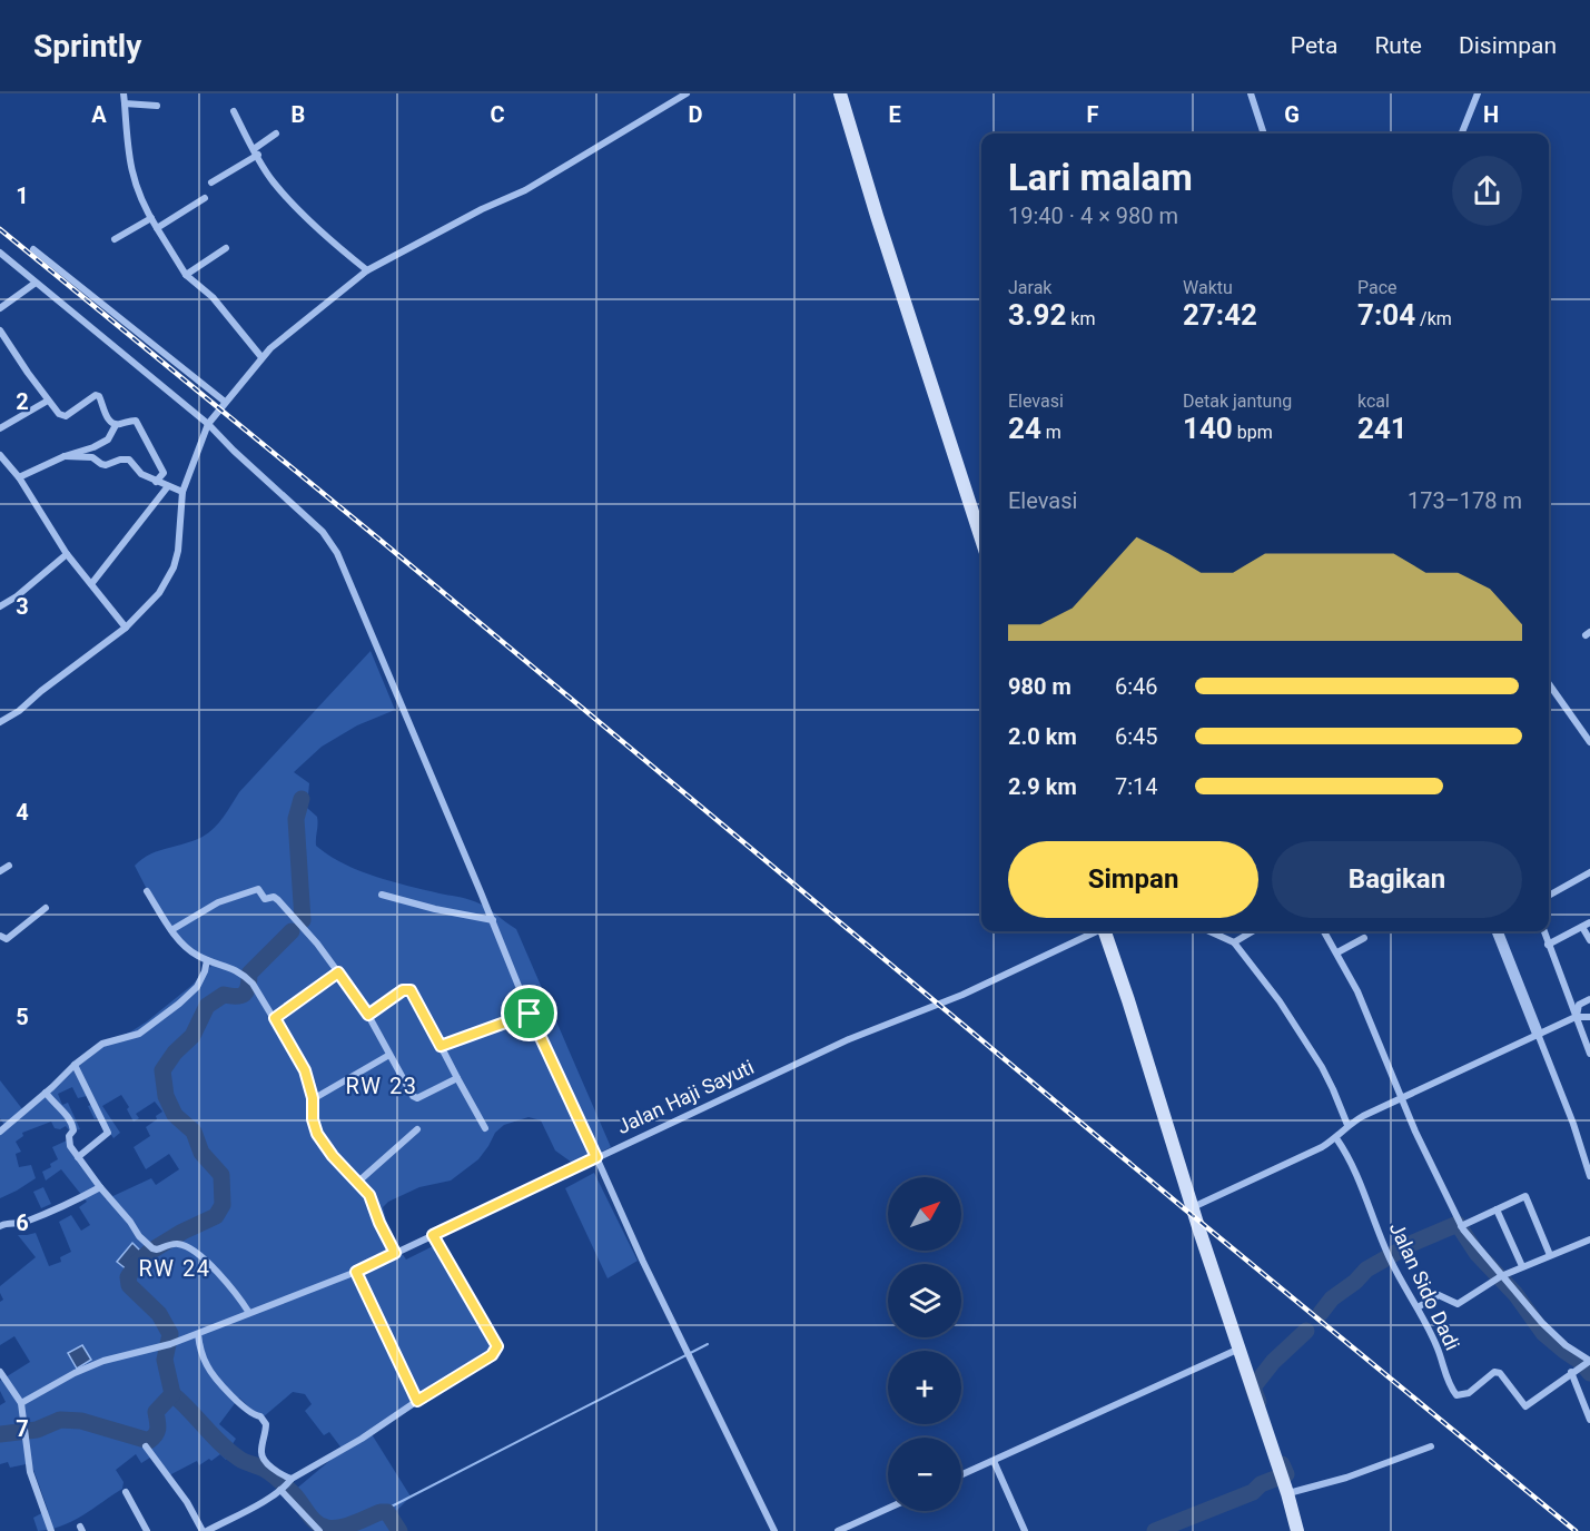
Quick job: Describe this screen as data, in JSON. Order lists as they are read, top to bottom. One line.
{"streets":{"street":["Jalan Haji Sayuti","Jalan Sido Dadi"]},"districts":["RW 23","RW 24"],"north":"top right","page":{"header":"Sprintly","nav":["Peta","Rute","Disimpan"],"heading":["Lari malam","19:40 · 4 × 980 m"],"stats":[["Jarak","3.92 km"],["Waktu","27:42"],["Pace","7:04 /km"],["Elevasi","24 m"],["Detak jantung","140 bpm"],["kcal","241"]],"chart":["Elevasi","173–178 m"],"list":[{"name":"980 m","note":"6:46"},{"name":"2.0 km","note":"6:45"},{"name":"2.9 km","note":"7:14"}],"buttons":["Simpan","Bagikan"],"map_buttons":["+","−"]},"grid":{"columns":["A","B","C","D","E","F","G","H"],"rows":["1","2","3","4","5","6","7"]}}
